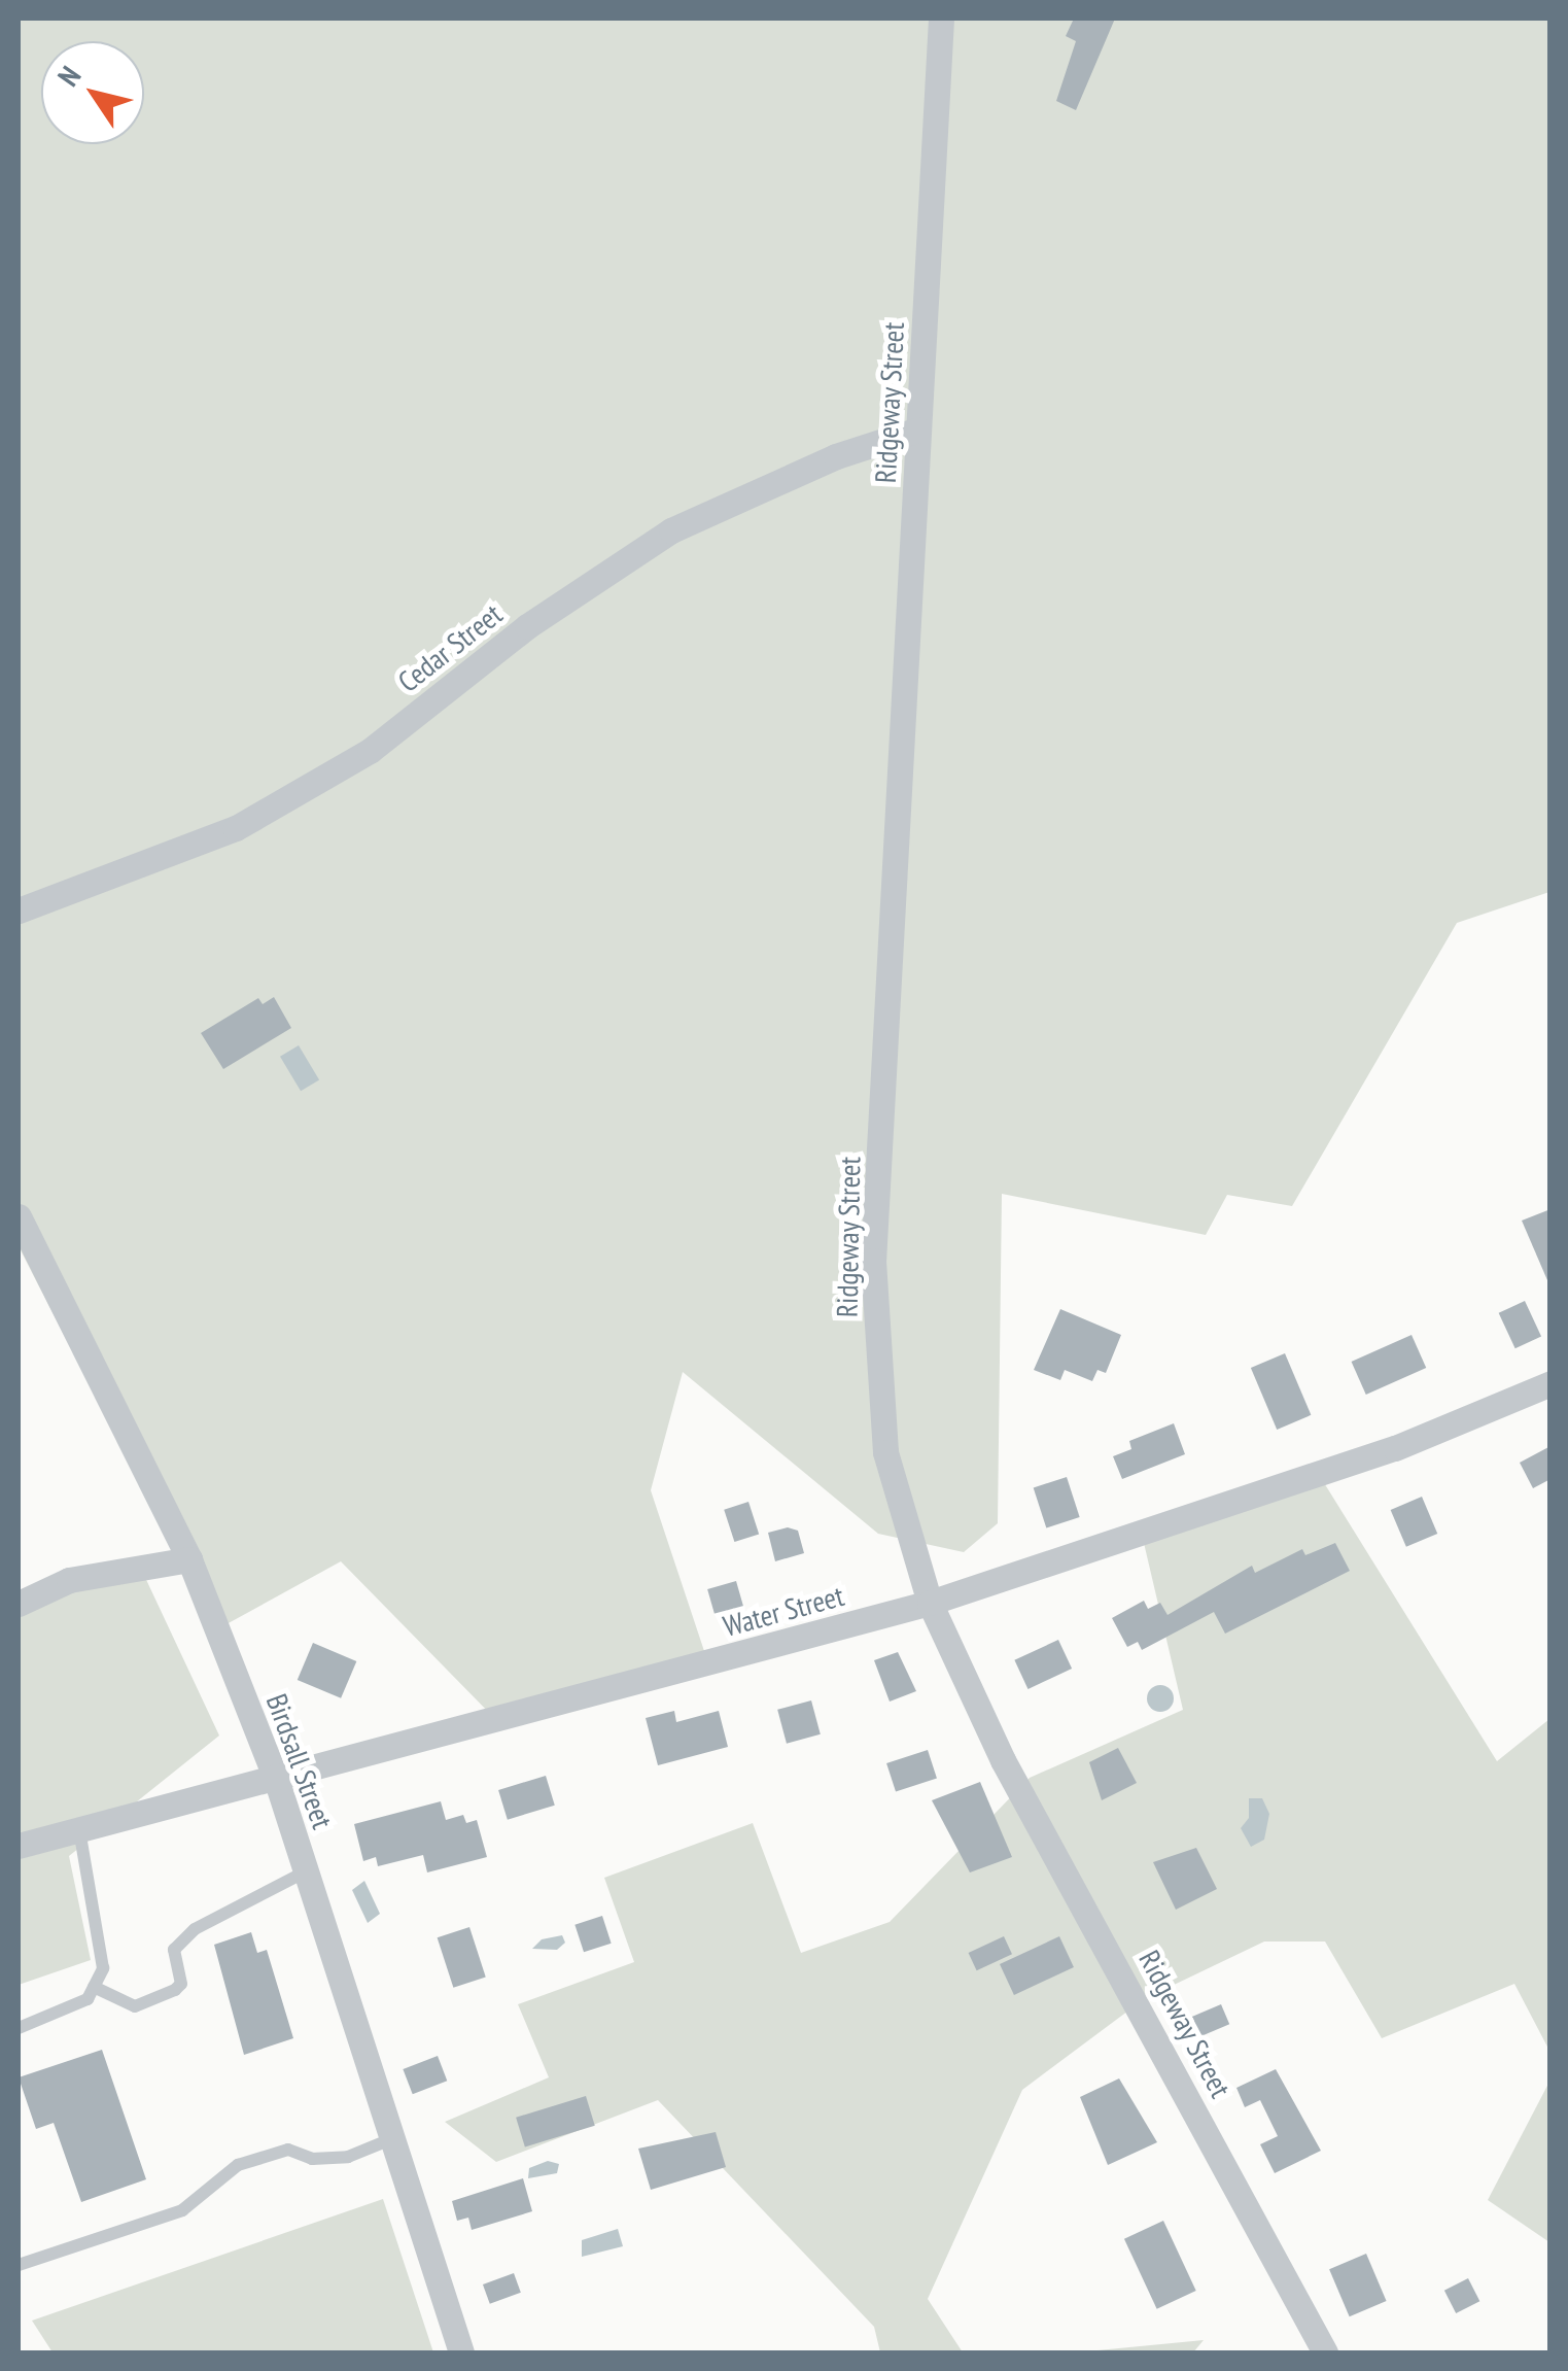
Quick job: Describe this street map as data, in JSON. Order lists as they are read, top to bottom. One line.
{"streets":{"street":["Ridgeway Street","Cedar Street","Water Street","Birdsall Street"]},"crossings":[["Ridgeway Street","Cedar Street"],["Ridgeway Street","Water Street"],["Water Street","Birdsall Street"]],"north":"top left"}
